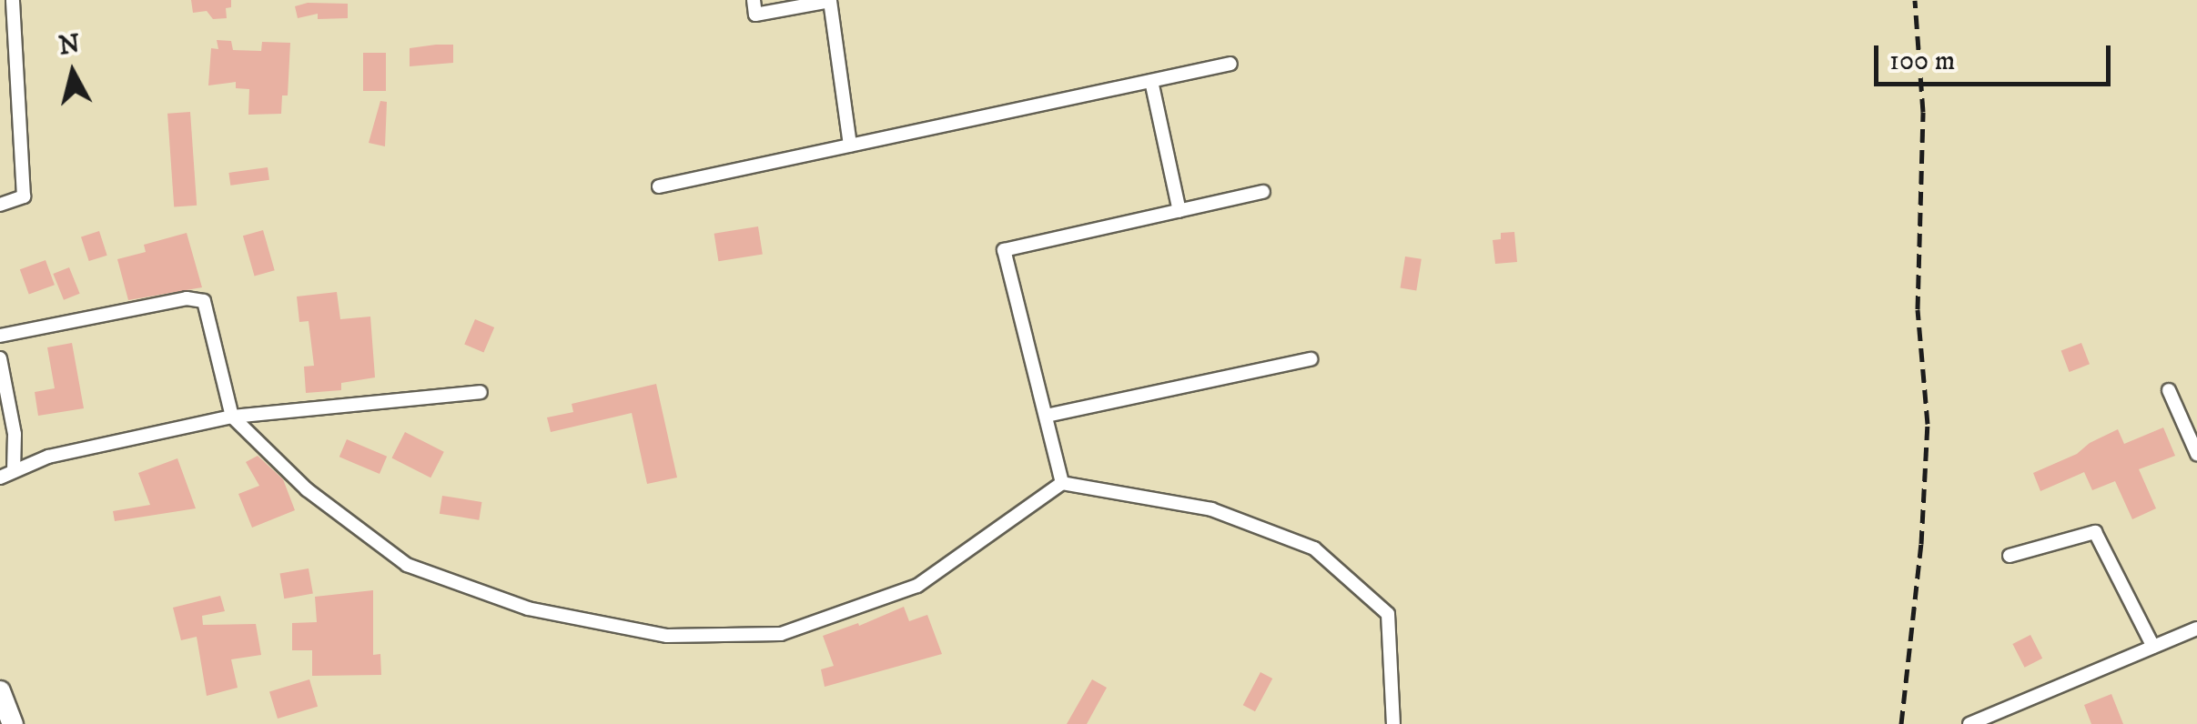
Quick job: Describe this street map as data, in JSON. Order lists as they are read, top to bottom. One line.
{"scale_bar":"100 m","north":"top"}
